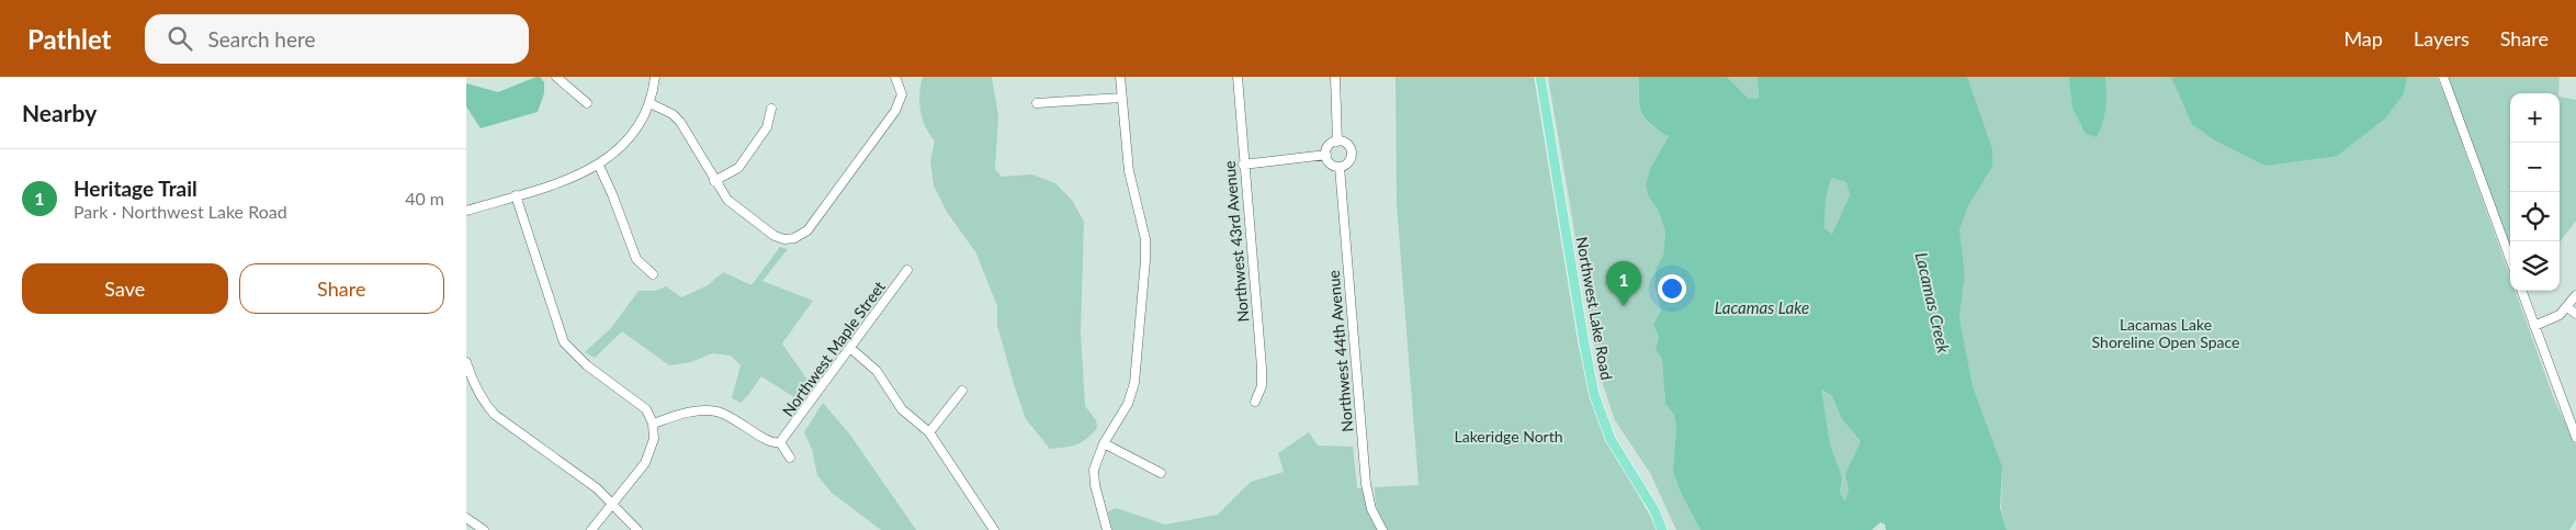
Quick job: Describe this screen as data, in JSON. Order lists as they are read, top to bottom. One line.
{"streets":{"main road":["Northwest Lake Road"],"street":["Northwest 43rd Avenue","Northwest Maple Street","Northwest 44th Avenue"]},"water":["Lacamas Creek","Lacamas Lake"],"parks":["Lacamas Lake Shoreline Open Space","Lakeridge North"],"page":{"header":"Pathlet","search":"Search here","nav":["Map","Layers","Share"],"heading":"Nearby","map_buttons":["+","−"],"list":[{"mark":"1","name":"Heritage Trail","note":"Park · Northwest Lake Road","value":"40 m"}],"buttons":["Save","Share"],"pins":"1"}}
